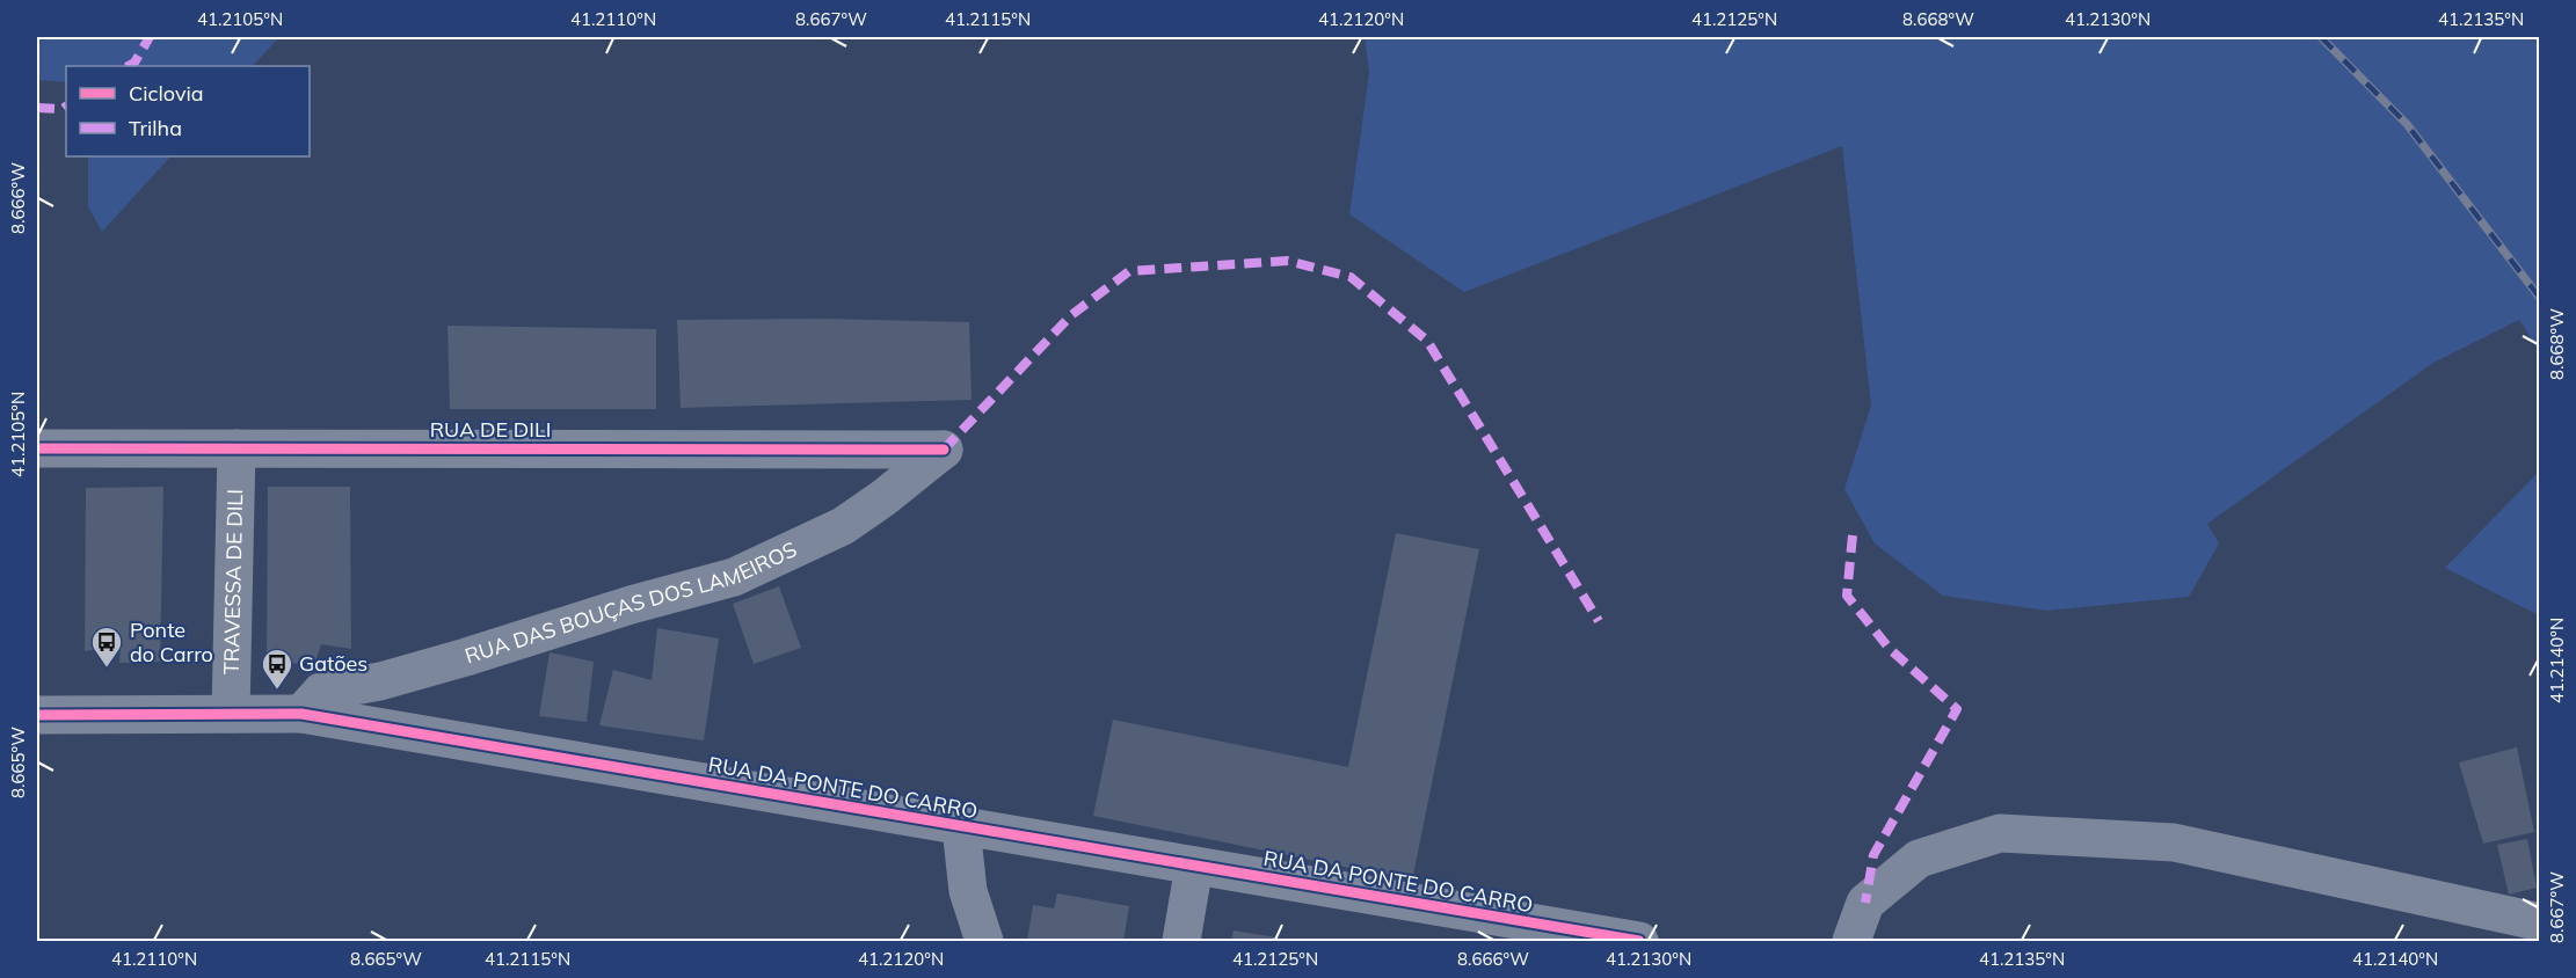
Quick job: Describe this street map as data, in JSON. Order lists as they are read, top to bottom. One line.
{"streets":{"street":["RUA DE DILI","TRAVESSA DE DILI","RUA DAS BOUÇAS DOS LAMEIROS","RUA DA PONTE DO CARRO"]},"crossings":[["RUA DE DILI","TRAVESSA DE DILI"],["RUA DE DILI","RUA DAS BOUÇAS DOS LAMEIROS"],["TRAVESSA DE DILI","RUA DA PONTE DO CARRO"],["RUA DAS BOUÇAS DOS LAMEIROS","RUA DA PONTE DO CARRO"]],"places":{"bus stop":["Ponte do Carro","Gatões"]},"legend":["Ciclovia","Trilha"],"coordinates":["41.2105°N","41.2110°N","8.667°W","41.2115°N","41.2120°N","41.2125°N","8.668°W","41.2130°N","41.2135°N","8.666°W","41.2140°N","8.665°W"]}
